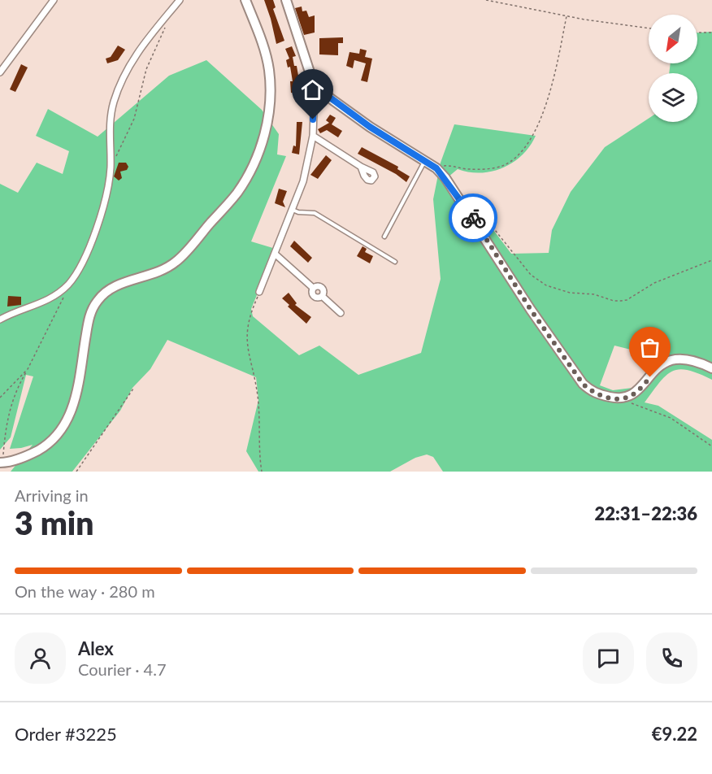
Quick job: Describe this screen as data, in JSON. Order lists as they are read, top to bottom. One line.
{"north":"bottom left","page":{"heading":["3 min","Arriving in","22:31–22:36"],"panel":["Alex","Courier · 4.7","Order #3225","€9.22"],"bar":"On the way · 280 m"}}
